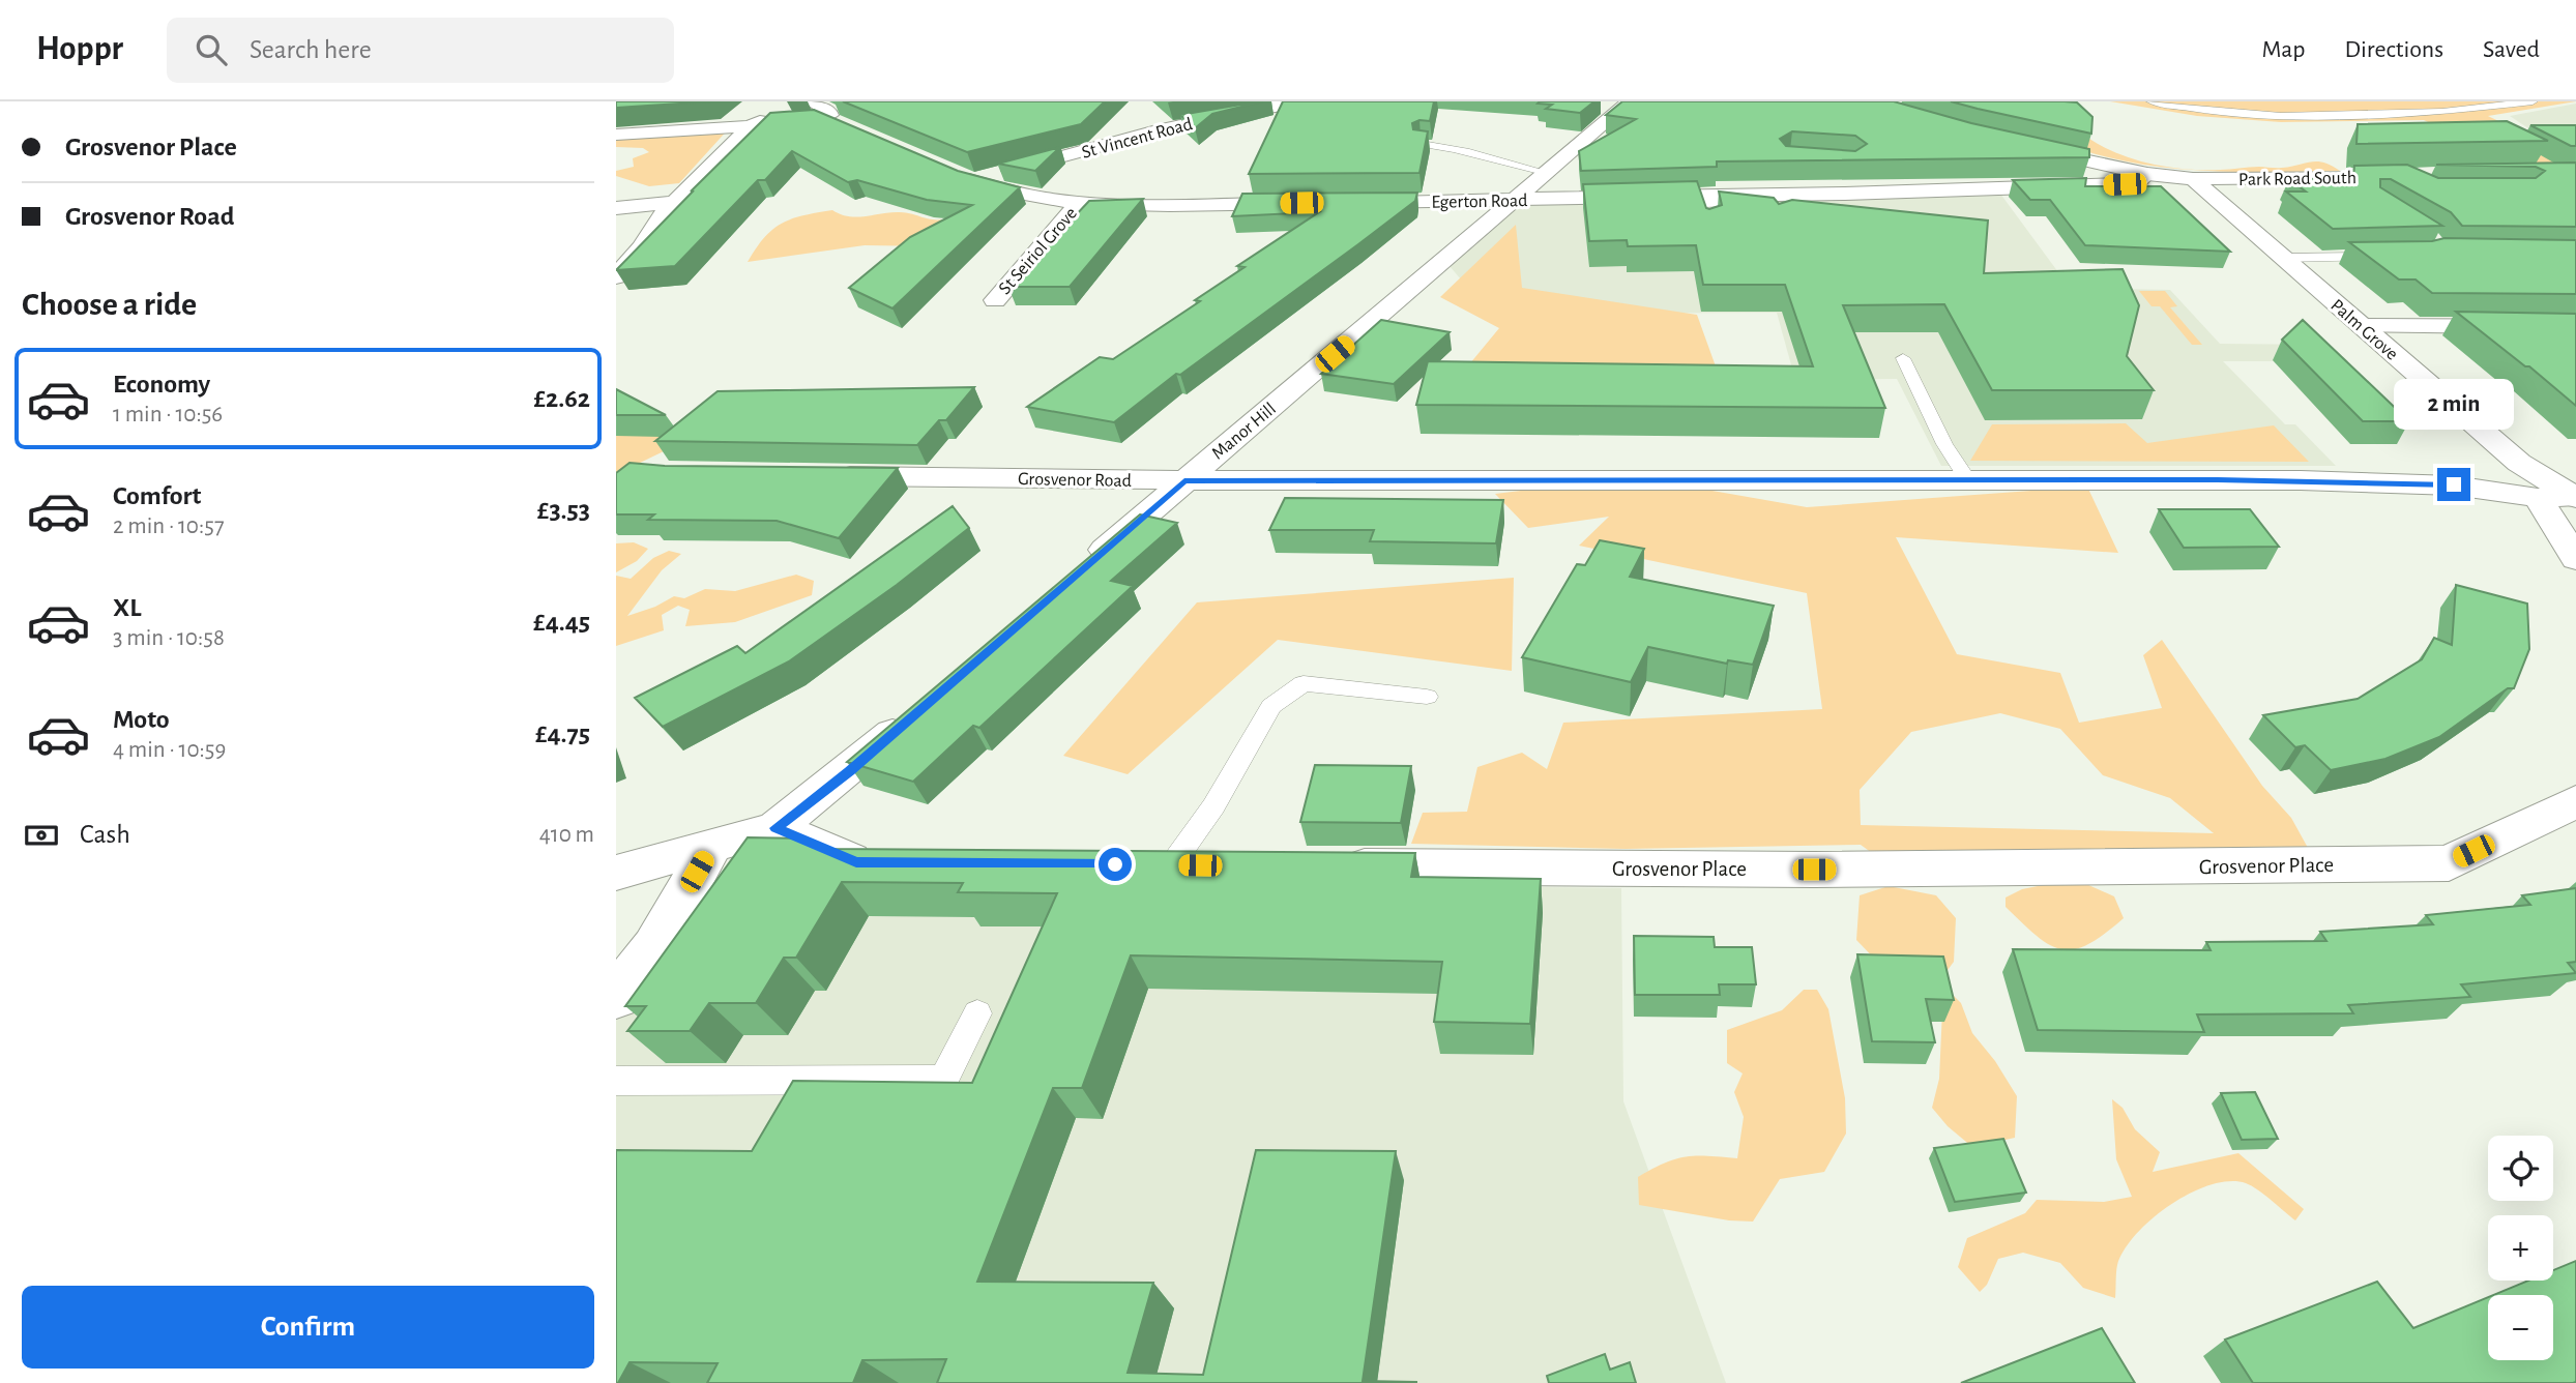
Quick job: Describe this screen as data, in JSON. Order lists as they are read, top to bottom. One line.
{"streets":{"street":["St Vincent Road","Park Road South","Egerton Road","St Seiriol Grove","Palm Grove","Manor Hill","Grosvenor Road","Grosvenor Place"]},"crossings":[["Park Road South","Egerton Road"],["Park Road South","Palm Grove"],["Egerton Road","Manor Hill"],["Palm Grove","Grosvenor Road"],["Manor Hill","Grosvenor Road"]],"page":{"header":"Hoppr","search":"Search here","nav":["Map","Directions","Saved"],"banner":["Grosvenor Place","Grosvenor Road"],"heading":"Choose a ride","list":[{"name":"Economy","note":"1 min · 10:56","value":"£2.62"},{"name":"Comfort","note":"2 min · 10:57","value":"£3.53"},{"name":"XL","note":"3 min · 10:58","value":"£4.45"},{"name":"Moto","note":"4 min · 10:59","value":"£4.75"}],"bubble":"2 min","pay":["Cash","410 m"],"map_buttons":["+","−"],"buttons":"Confirm"}}
